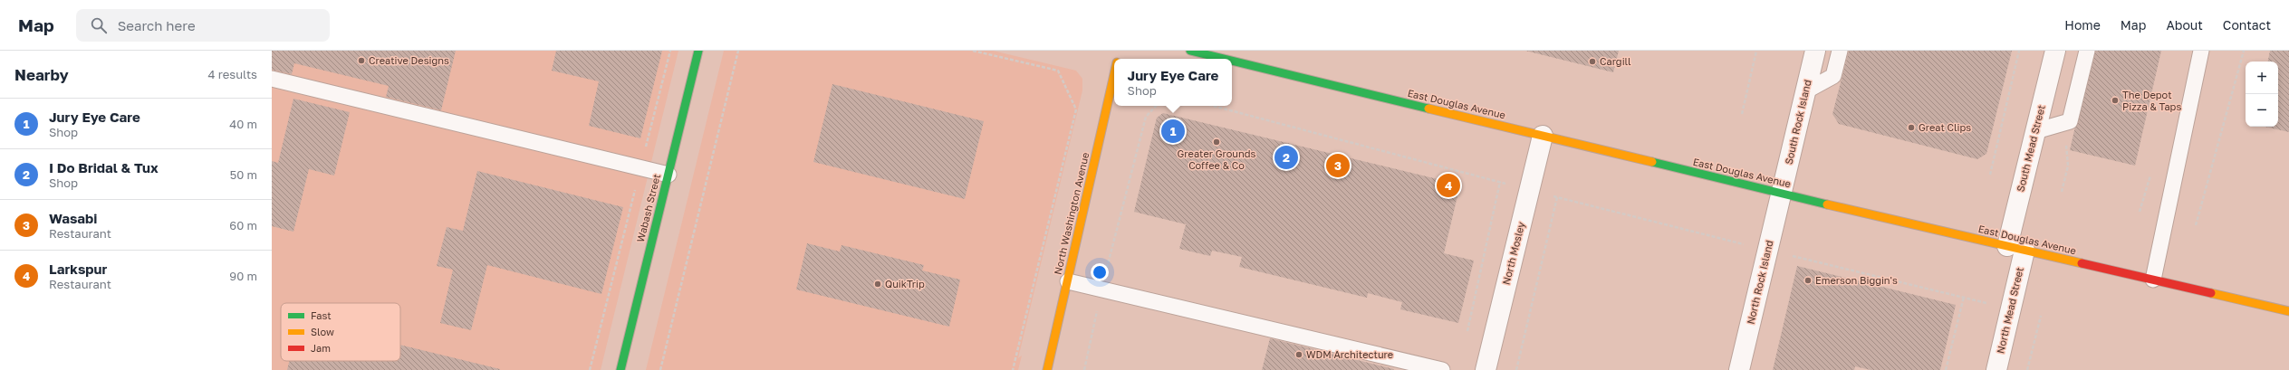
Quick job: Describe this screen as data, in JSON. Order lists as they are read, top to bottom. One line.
{"streets":{"main road":["East Douglas Avenue","Wabash Street","North Washington Avenue"],"street":["South Rock Island","South Mead Street","North Mosley","North Rock Island","North Mead Street"]},"crossings":[["East Douglas Avenue","South Rock Island"],["East Douglas Avenue","South Mead Street"],["East Douglas Avenue","North Mosley"],["East Douglas Avenue","North Rock Island"],["East Douglas Avenue","North Mead Street"],["South Rock Island","North Rock Island"],["South Mead Street","North Mead Street"]],"places":["Creative Designs","Cargill","The Depot Pizza & Taps","Great Clips","Greater Grounds Coffee & Co","Emerson Biggin's","QuikTrip","WDM Architecture"],"legend":["Fast","Slow","Jam"],"page":{"header":"Map","search":"Search here","nav":["Home","Map","About","Contact"],"heading":["Nearby","4 results"],"popup":["Jury Eye Care","Shop"],"map_buttons":["+","−"],"list":[{"mark":"1","name":"Jury Eye Care","note":"Shop","value":"40 m"},{"mark":"2","name":"I Do Bridal & Tux","note":"Shop","value":"50 m"},{"mark":"3","name":"Wasabi","note":"Restaurant","value":"60 m"},{"mark":"4","name":"Larkspur","note":"Restaurant","value":"90 m"}],"pins":["1","2","3","4"]}}
